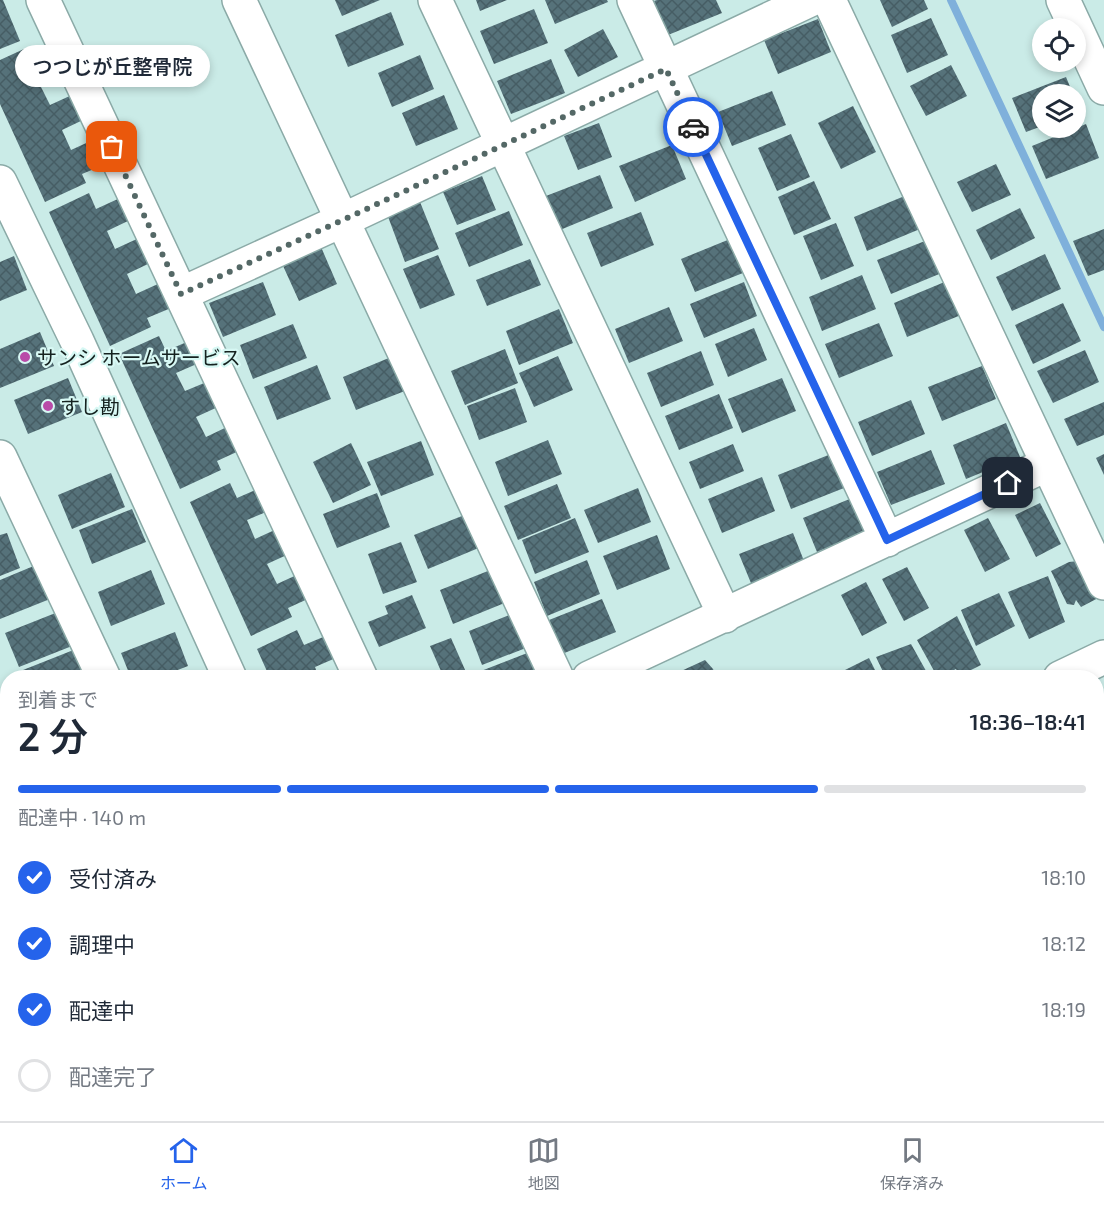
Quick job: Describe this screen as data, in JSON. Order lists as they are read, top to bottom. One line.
{"places":["つつじが丘整骨院","サンシ ホームサービス","すし勘"],"page":{"bubble":"つつじが丘整骨院","heading":["2 分","到着まで","18:36–18:41"],"bar":"配達中 · 140 m","list":[["受付済み","18:10"],["調理中","18:12"],["配達中","18:19"],"配達完了"],"tabs":["ホーム","地図","保存済み"]}}
